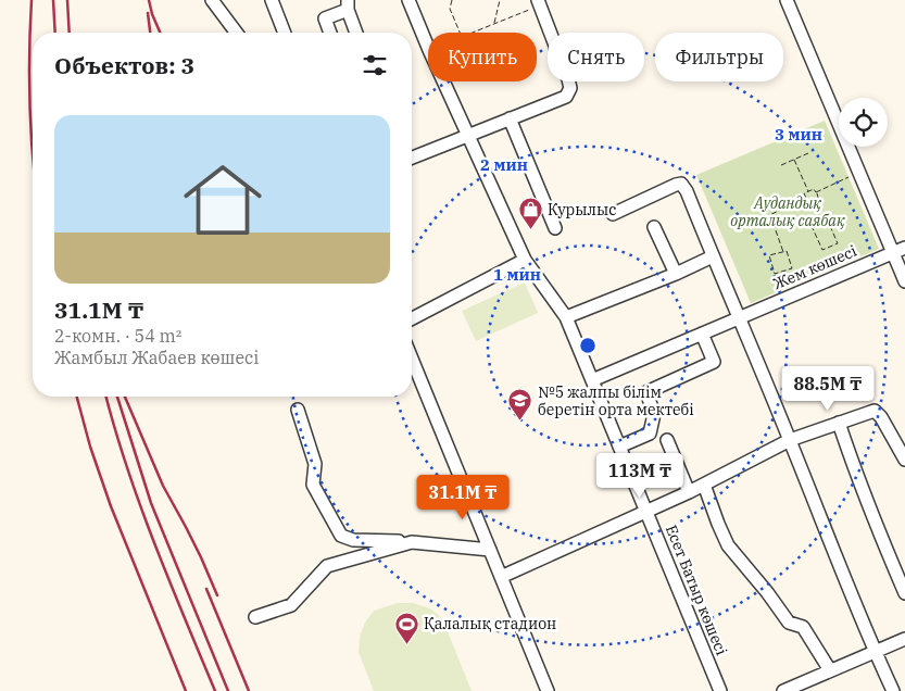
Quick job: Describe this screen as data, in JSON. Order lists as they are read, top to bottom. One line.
{"streets":{"street":["Жем көшесі","Есет Батыр көшесі"]},"crossings":[["Жем көшесі","Есет Батыр көшесі"]],"parks":["Аудандық орталық саябақ"],"places":{"shop":["Курылыс"],"school or university":["№5 жалпы білім беретін орта мектебі"],"sports":["Қалалық стадион"]},"page":{"chip":["Купить","Снять","Фильтры"],"heading":"Объектов: 3","list":[{"name":"31.1M ₸","note":"2-комн. · 54 m² · Жамбыл Жабаев көшесі"}],"price":["88.5M ₸","113M ₸","31.1M ₸"]},"rings":["3 мин","2 мин","1 мин"]}
